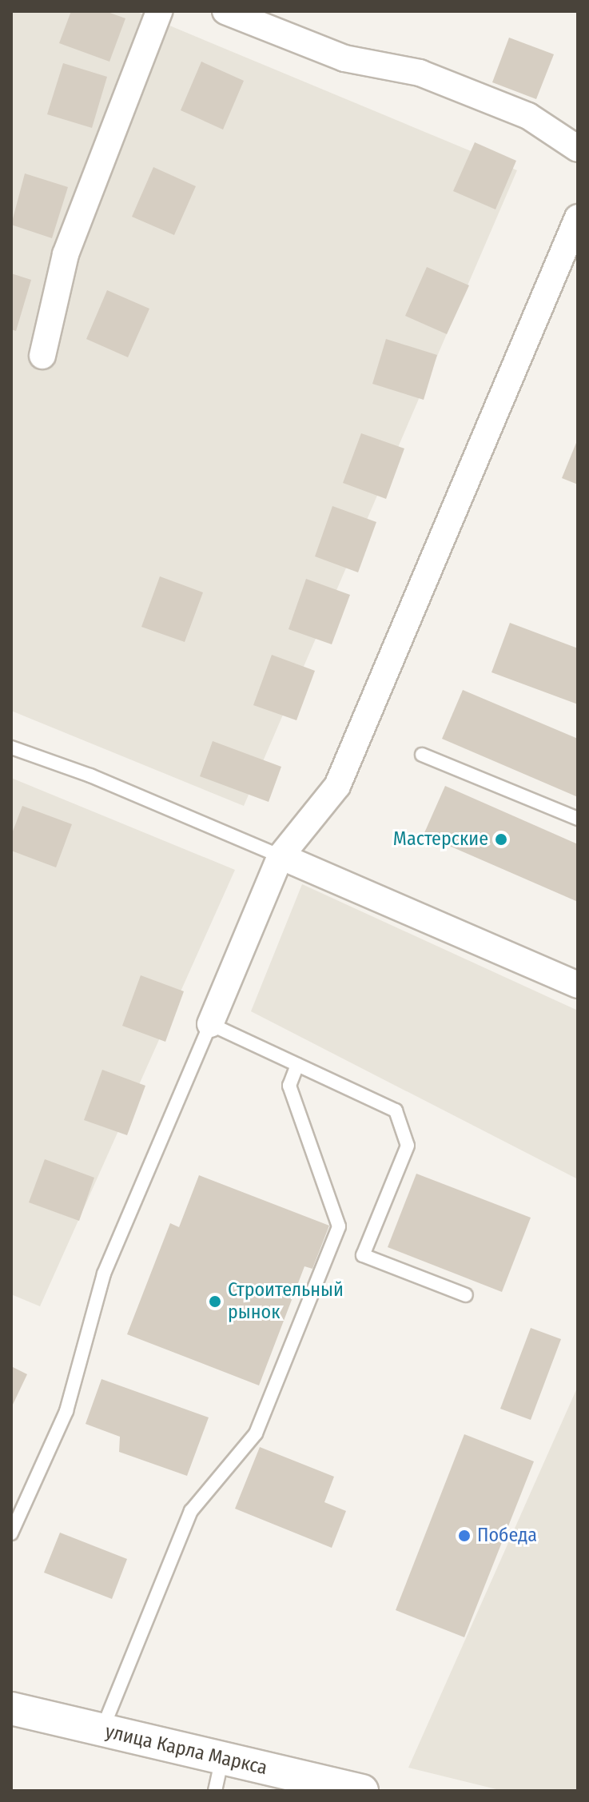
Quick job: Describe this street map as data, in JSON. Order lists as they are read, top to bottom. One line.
{"streets":{"street":["улица Карла Маркса"]},"places":["Мастерские","Строительный рынок","Победа"]}
